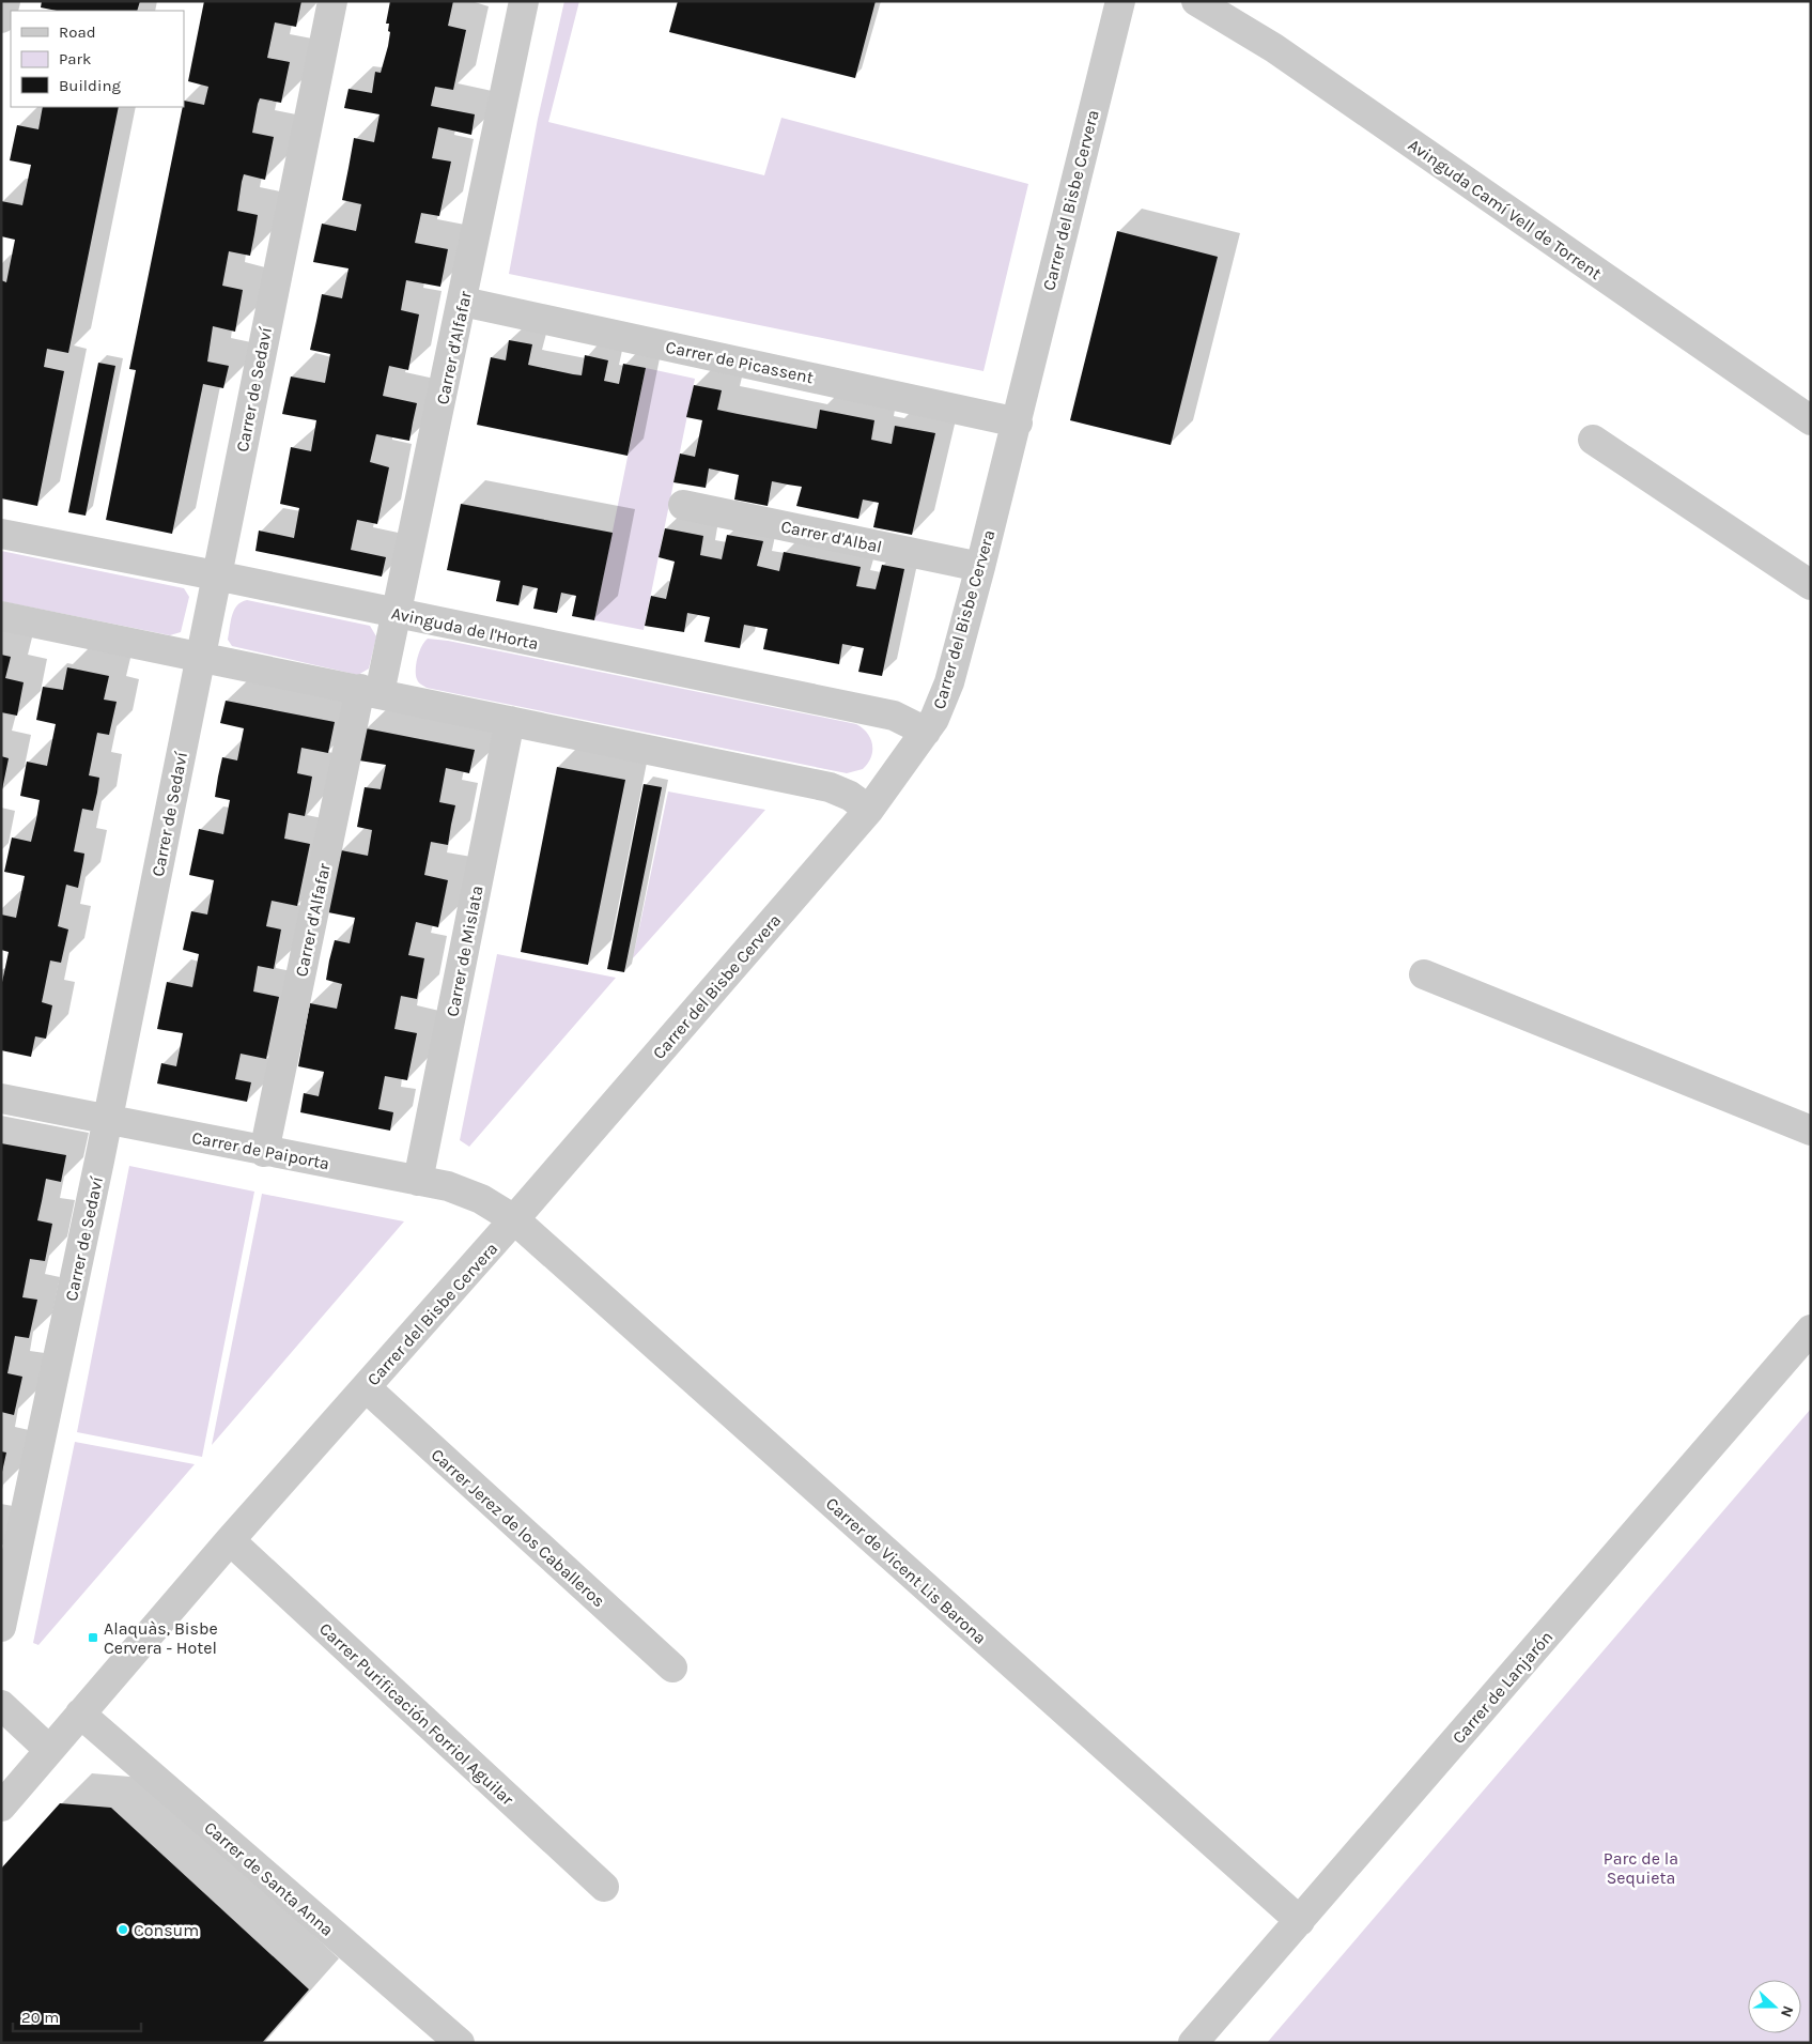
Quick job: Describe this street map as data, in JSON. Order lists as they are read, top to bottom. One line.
{"streets":{"street":["Carrer del Bisbe Cervera","Avinguda Camí Vell de Torrent","Carrer d'Alfafar","Carrer de Picassent","Carrer de Sedaví","Carrer d'Albal","Avinguda de l'Horta","Carrer de Mislata","Carrer de Paiporta","Carrer Jerez de los Caballeros","Carrer de Vicent Lis Barona","Carrer de Lanjarón","Carrer Purificación Forriol Aguilar","Carrer de Santa Anna"]},"crossings":[["Carrer del Bisbe Cervera","Carrer de Picassent"],["Carrer del Bisbe Cervera","Carrer d'Albal"],["Carrer del Bisbe Cervera","Avinguda de l'Horta"],["Carrer del Bisbe Cervera","Carrer de Paiporta"],["Carrer del Bisbe Cervera","Carrer Jerez de los Caballeros"],["Carrer del Bisbe Cervera","Carrer de Vicent Lis Barona"],["Carrer del Bisbe Cervera","Carrer Purificación Forriol Aguilar"],["Carrer del Bisbe Cervera","Carrer de Santa Anna"],["Carrer d'Alfafar","Carrer de Picassent"],["Carrer d'Alfafar","Avinguda de l'Horta"],["Carrer d'Alfafar","Carrer de Paiporta"],["Carrer de Sedaví","Avinguda de l'Horta"],["Carrer de Sedaví","Carrer de Paiporta"],["Carrer de Mislata","Carrer de Paiporta"],["Carrer de Paiporta","Carrer de Vicent Lis Barona"],["Carrer de Vicent Lis Barona","Carrer de Lanjarón"]],"parks":["Parc de la Sequieta"],"places":{"transit":["Alaquàs, Bisbe Cervera - Hotel"],"other":["Consum"]},"legend":["Road","Park","Building"],"scale_bar":"20 m","north":"right"}
